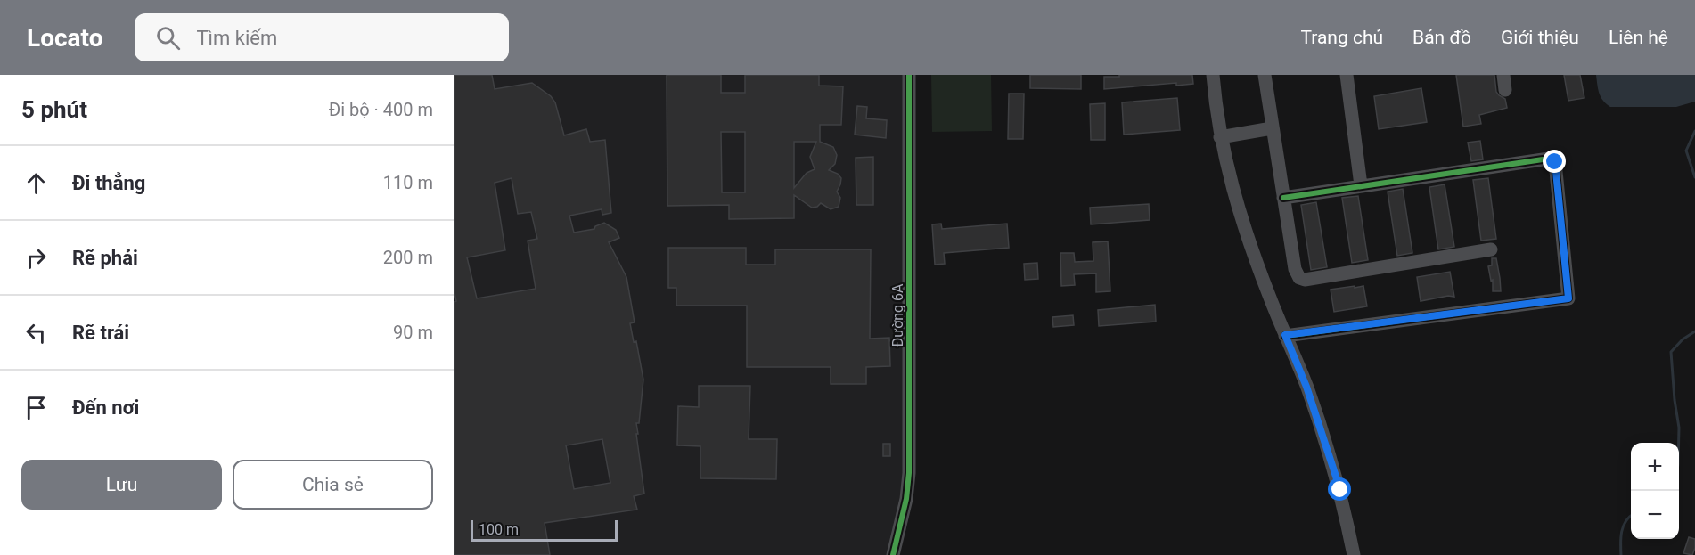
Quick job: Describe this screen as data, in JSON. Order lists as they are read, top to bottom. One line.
{"streets":{"street":["Đường 6A"]},"scale_bar":"100 m","page":{"header":"Locato","search":"Tìm kiếm","nav":["Trang chủ","Bản đồ","Giới thiệu","Liên hệ"],"heading":["5 phút","Đi bộ · 400 m"],"list":[["Đi thẳng","110 m"],["Rẽ phải","200 m"],["Rẽ trái","90 m"],"Đến nơi"],"map_buttons":["+","−"],"buttons":["Lưu","Chia sẻ"],"scale":"100 m"}}
